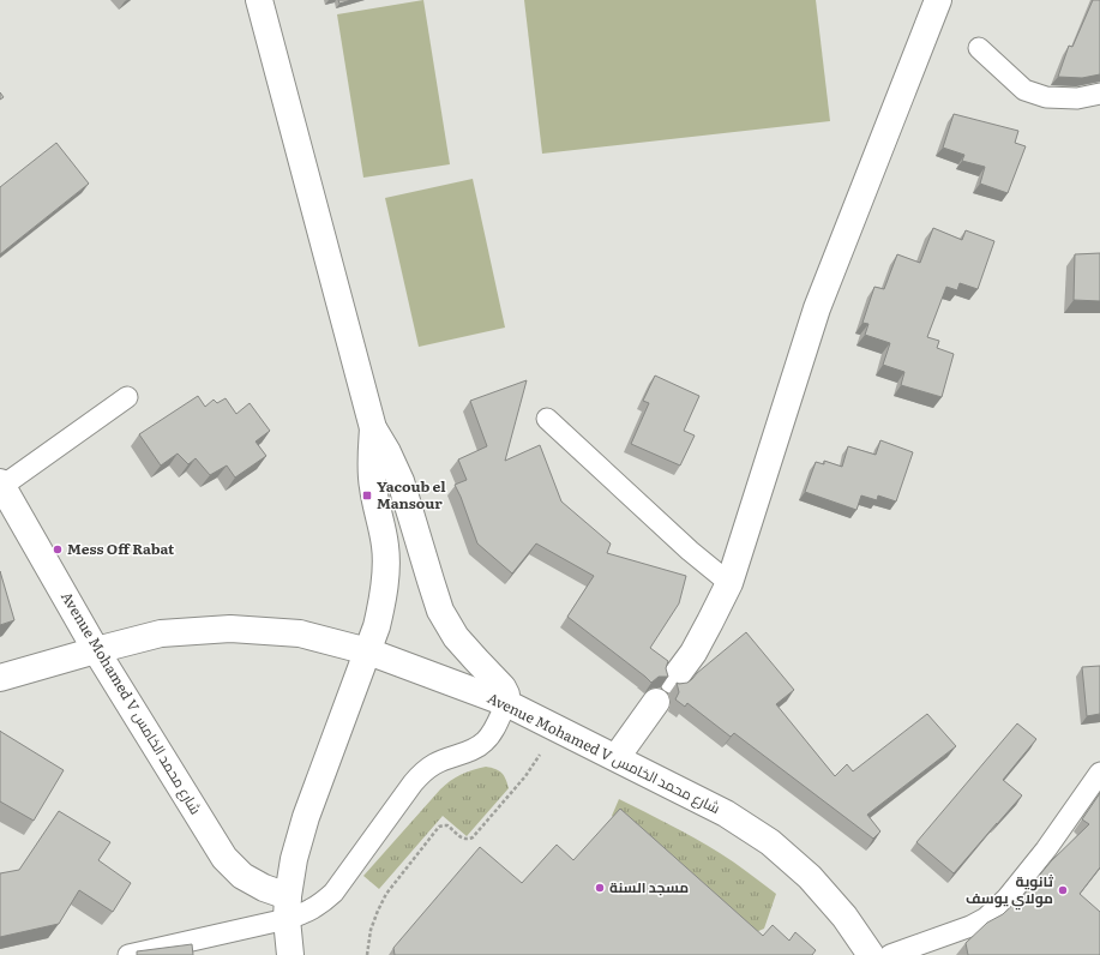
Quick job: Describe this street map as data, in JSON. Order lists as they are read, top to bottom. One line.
{"streets":{"main road":["Avenue Mohamed V شارع محمد الخامس"]},"places":{"transit":["Yacoub el Mansour"],"other":["Mess Off Rabat","مسجد السنة","ثانوية مولاي يوسف"]}}
